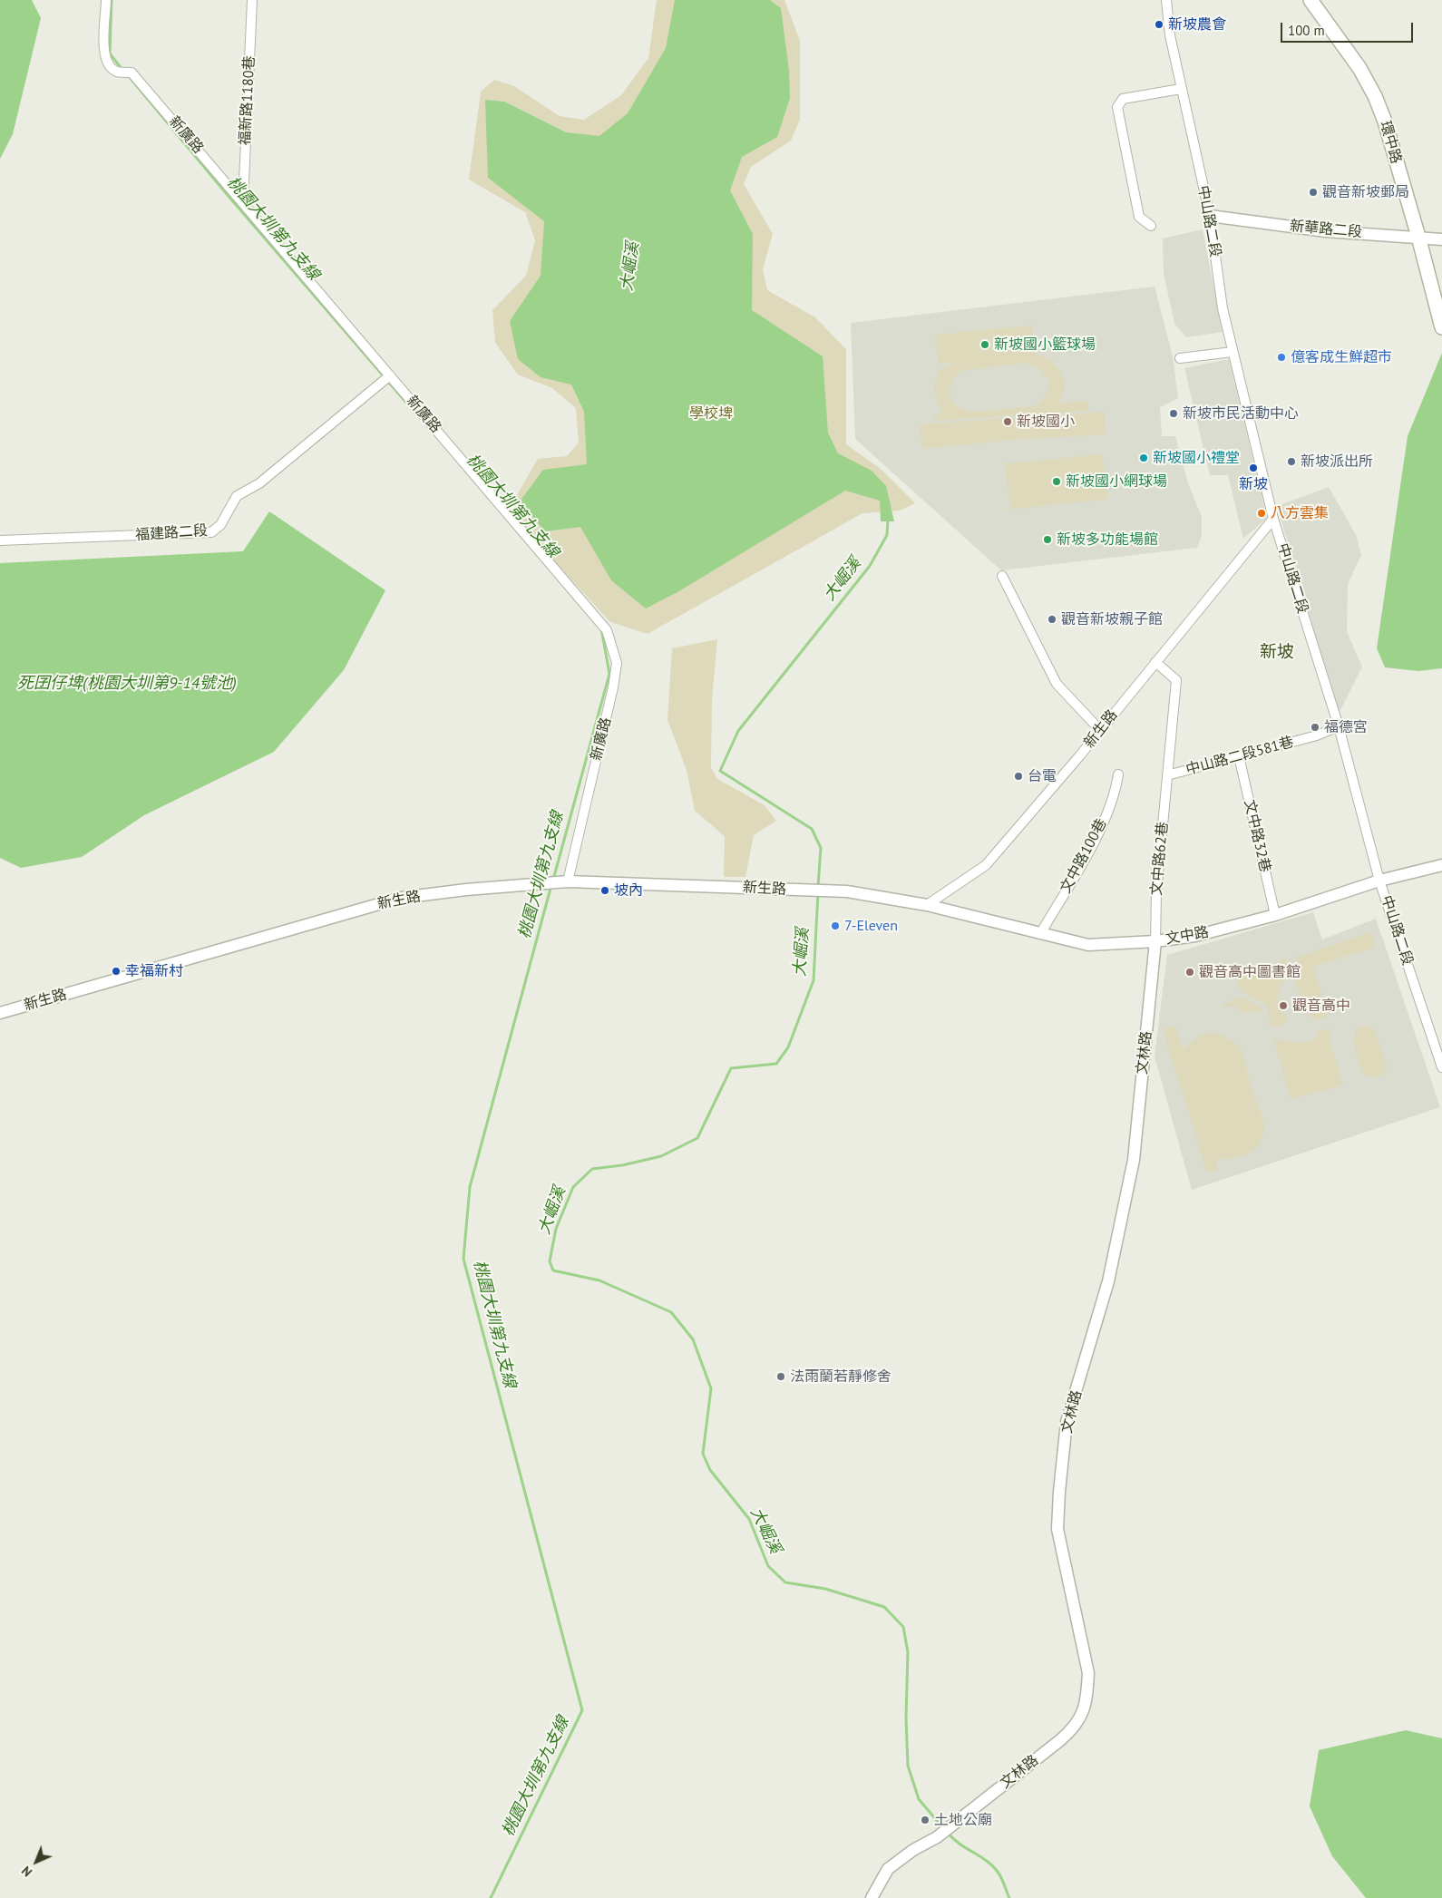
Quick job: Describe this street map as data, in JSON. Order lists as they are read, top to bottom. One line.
{"streets":{"main road":["環中路"],"street":["福新路1180巷","新廣路","中山路二段","新華路二段","福建路二段","新生路","中山路二段581巷","文中路32巷","文中路100巷","文中路62巷","文中路","文林路"]},"crossings":[["福新路1180巷","新廣路"],["新廣路","福建路二段"],["新廣路","新生路"],["環中路","新華路二段"],["中山路二段","新華路二段"],["中山路二段","新生路"],["中山路二段","中山路二段581巷"],["中山路二段","文中路"],["新生路","文中路62巷"],["新生路","文中路"],["中山路二段581巷","文中路32巷"],["中山路二段581巷","文中路62巷"],["文中路32巷","文中路"],["文中路100巷","文中路"],["文中路62巷","文中路"],["文中路62巷","文林路"],["文中路","文林路"]],"districts":["新坡"],"water":["桃園大圳第九支線","大崛溪","死囝仔埤(桃園大圳第9-14號池)"],"parks":["學校埤"],"places":["新坡農會","觀音新坡郵局","新坡國小籃球場","億客成生鮮超市","新坡市民活動中心","新坡國小","新坡國小禮堂","新坡派出所","新坡","新坡國小網球場","八方雲集","新坡多功能場館","觀音新坡親子館","福德宮","台電","坡內","7-Eleven","幸福新村","觀音高中圖書館","觀音高中","法雨蘭若靜修舍","土地公廟"],"scale_bar":"100 m","north":"bottom left"}
